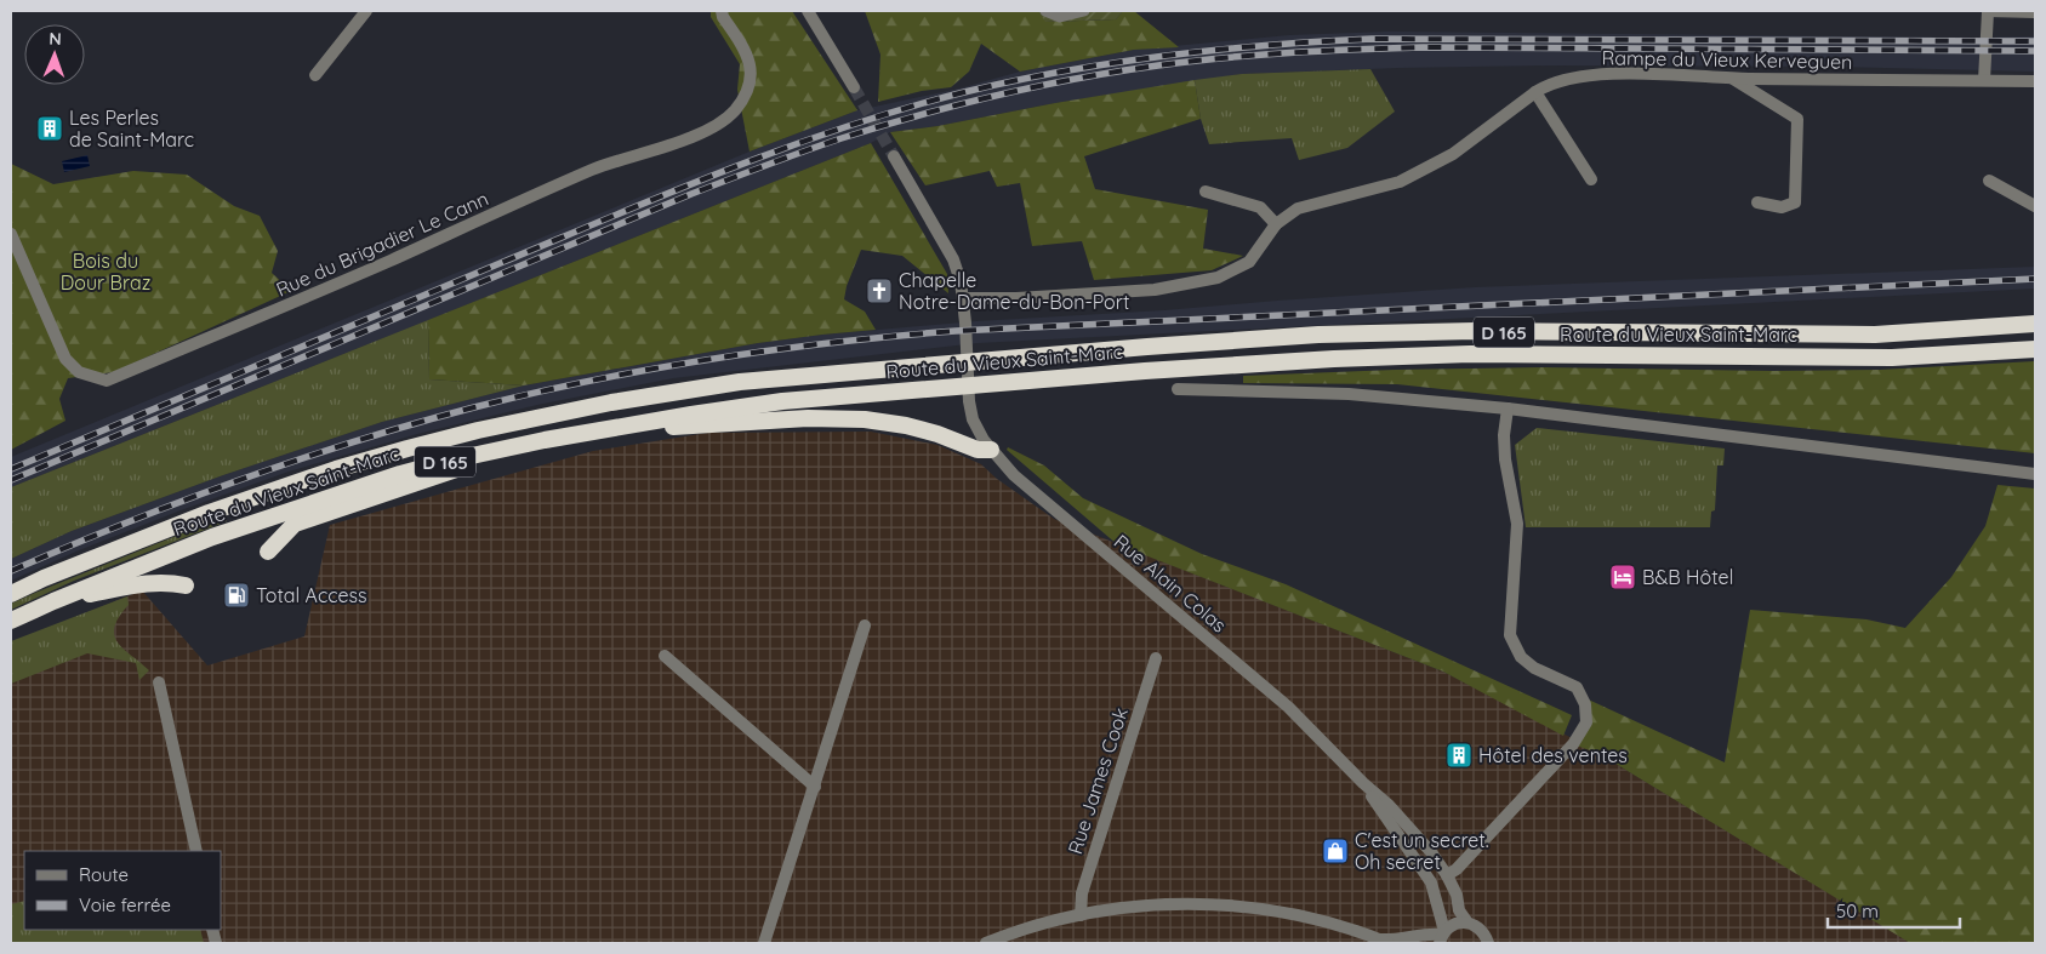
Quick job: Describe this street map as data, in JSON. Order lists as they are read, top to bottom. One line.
{"streets":{"highway":["D 165","Route du Vieux Saint-Marc"],"street":["Rampe du Vieux Kerveguen","Rue du Brigadier Le Cann","Rue Alain Colas","Rue James Cook"]},"crossings":[["Rampe du Vieux Kerveguen","Rue Alain Colas"]],"parks":["Bois du Dour Braz"],"places":{"building":["Les Perles de Saint-Marc","Hôtel des ventes"],"church":["Chapelle Notre-Dame-du-Bon-Port"],"hotel":["B&B Hôtel"],"fuel station":["Total Access"],"shop":["C'est un secret. Oh secret"]},"legend":["Route","Voie ferrée"],"scale_bar":"50 m","north":"top"}
